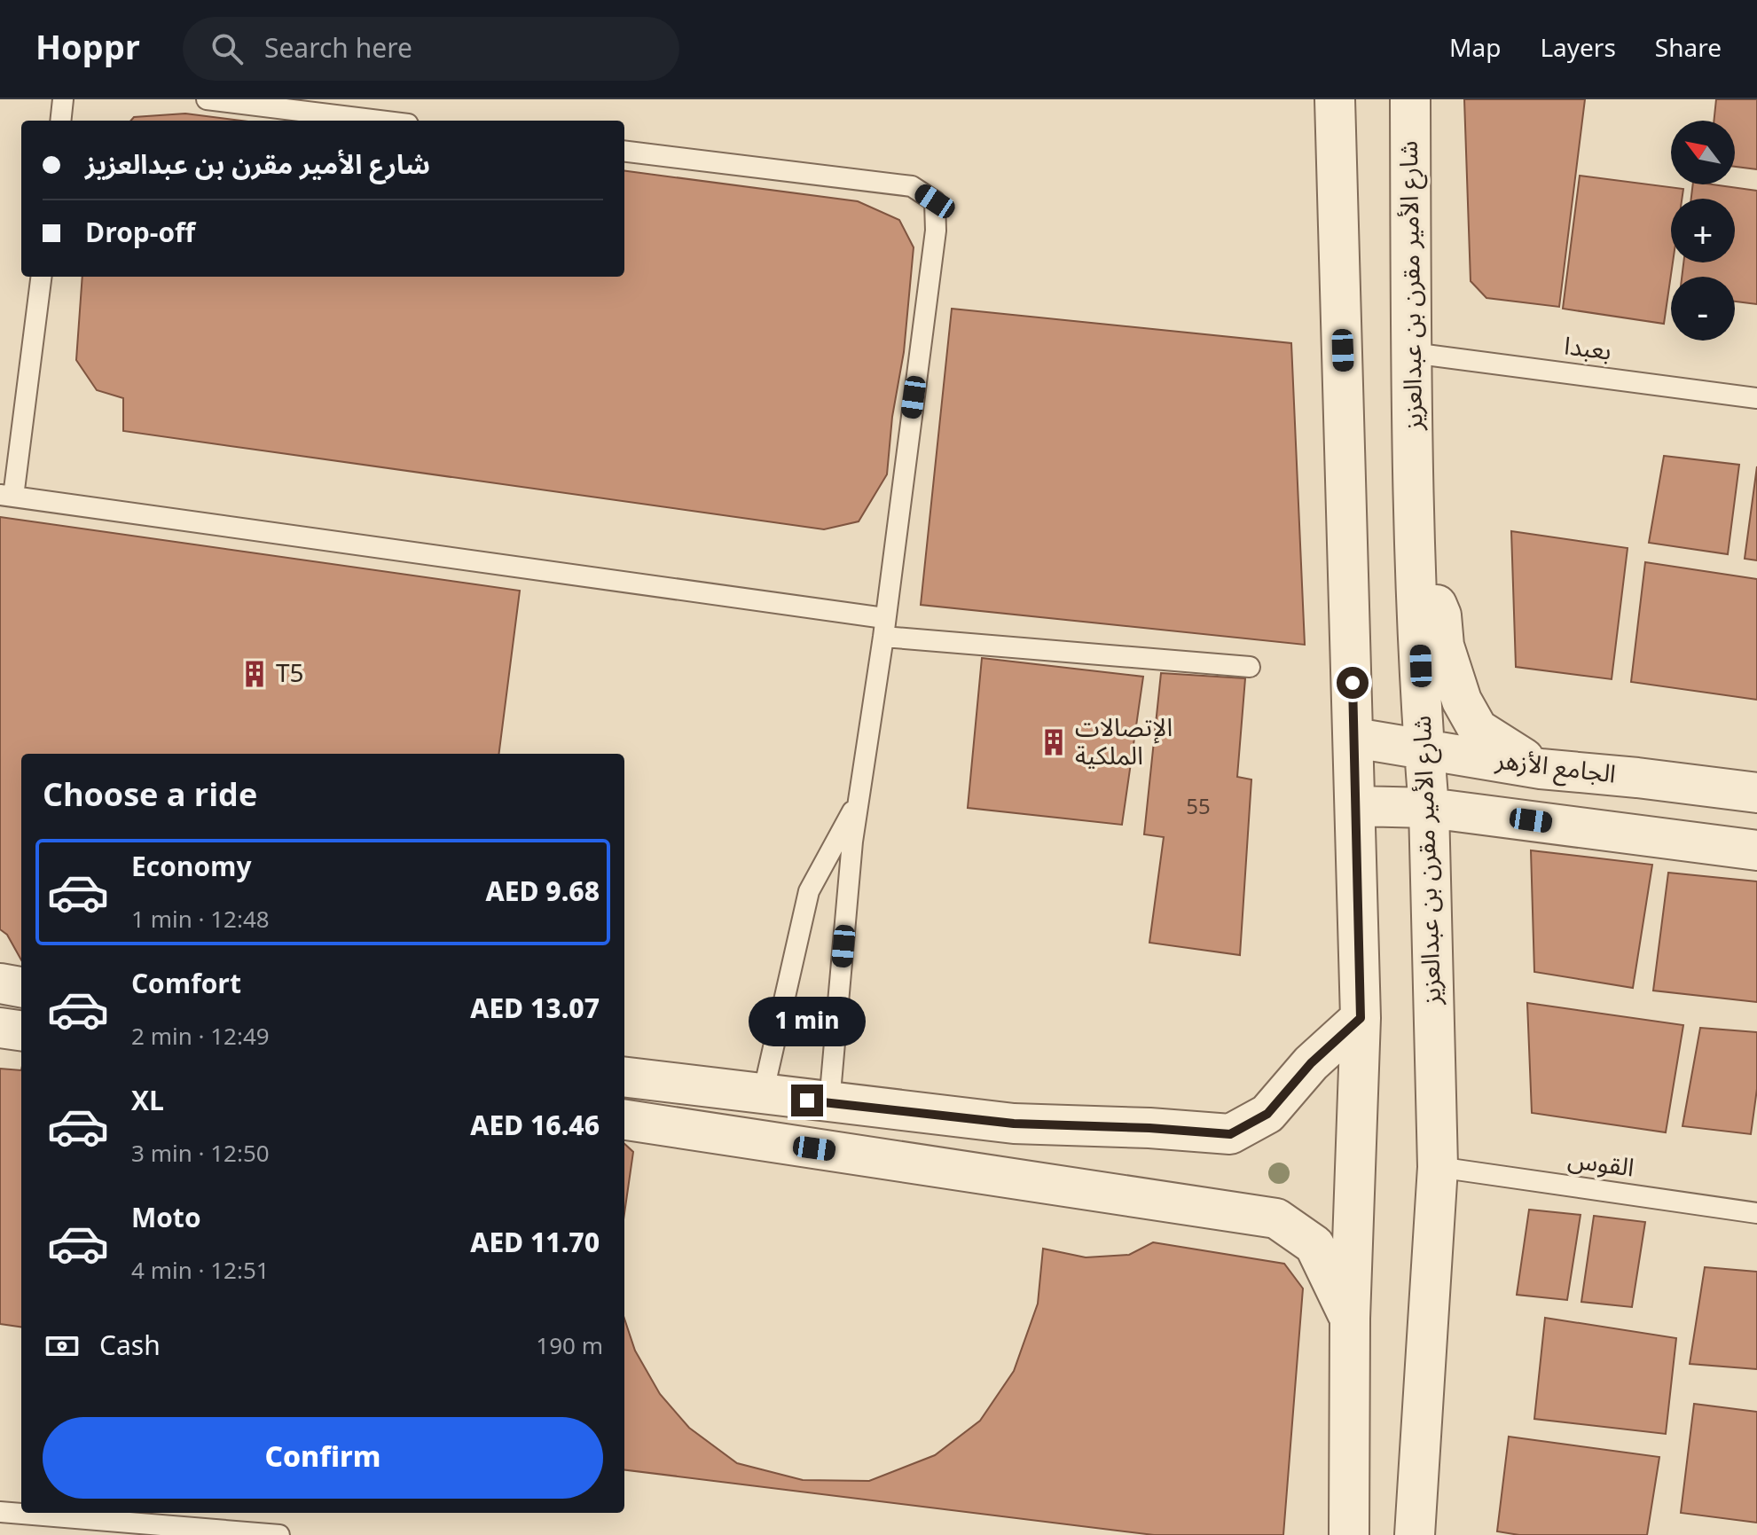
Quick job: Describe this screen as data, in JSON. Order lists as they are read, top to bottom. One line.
{"streets":{"street":["شارع الأمير مقرن بن عبدالعزيز","الجامع الأزهر"],"lane":["بعبدا","القوس"]},"crossings":[["شارع الأمير مقرن بن عبدالعزيز","بعبدا"],["شارع الأمير مقرن بن عبدالعزيز","الجامع الأزهر"],["شارع الأمير مقرن بن عبدالعزيز","القوس"]],"places":{"building":["T5","الإتصالات الملكية"]},"house_numbers":["55"],"north":"top left","page":{"header":"Hoppr","search":"Search here","nav":["Map","Layers","Share"],"map_buttons":["+","−"],"banner":["شارع الأمير مقرن بن عبدالعزيز","Drop-off"],"heading":"Choose a ride","list":[{"name":"Economy","note":"1 min · 12:48","value":"AED 9.68"},{"name":"Comfort","note":"2 min · 12:49","value":"AED 13.07"},{"name":"XL","note":"3 min · 12:50","value":"AED 16.46"},{"name":"Moto","note":"4 min · 12:51","value":"AED 11.70"}],"bubble":"1 min","pay":["Cash","190 m"],"buttons":"Confirm"}}
